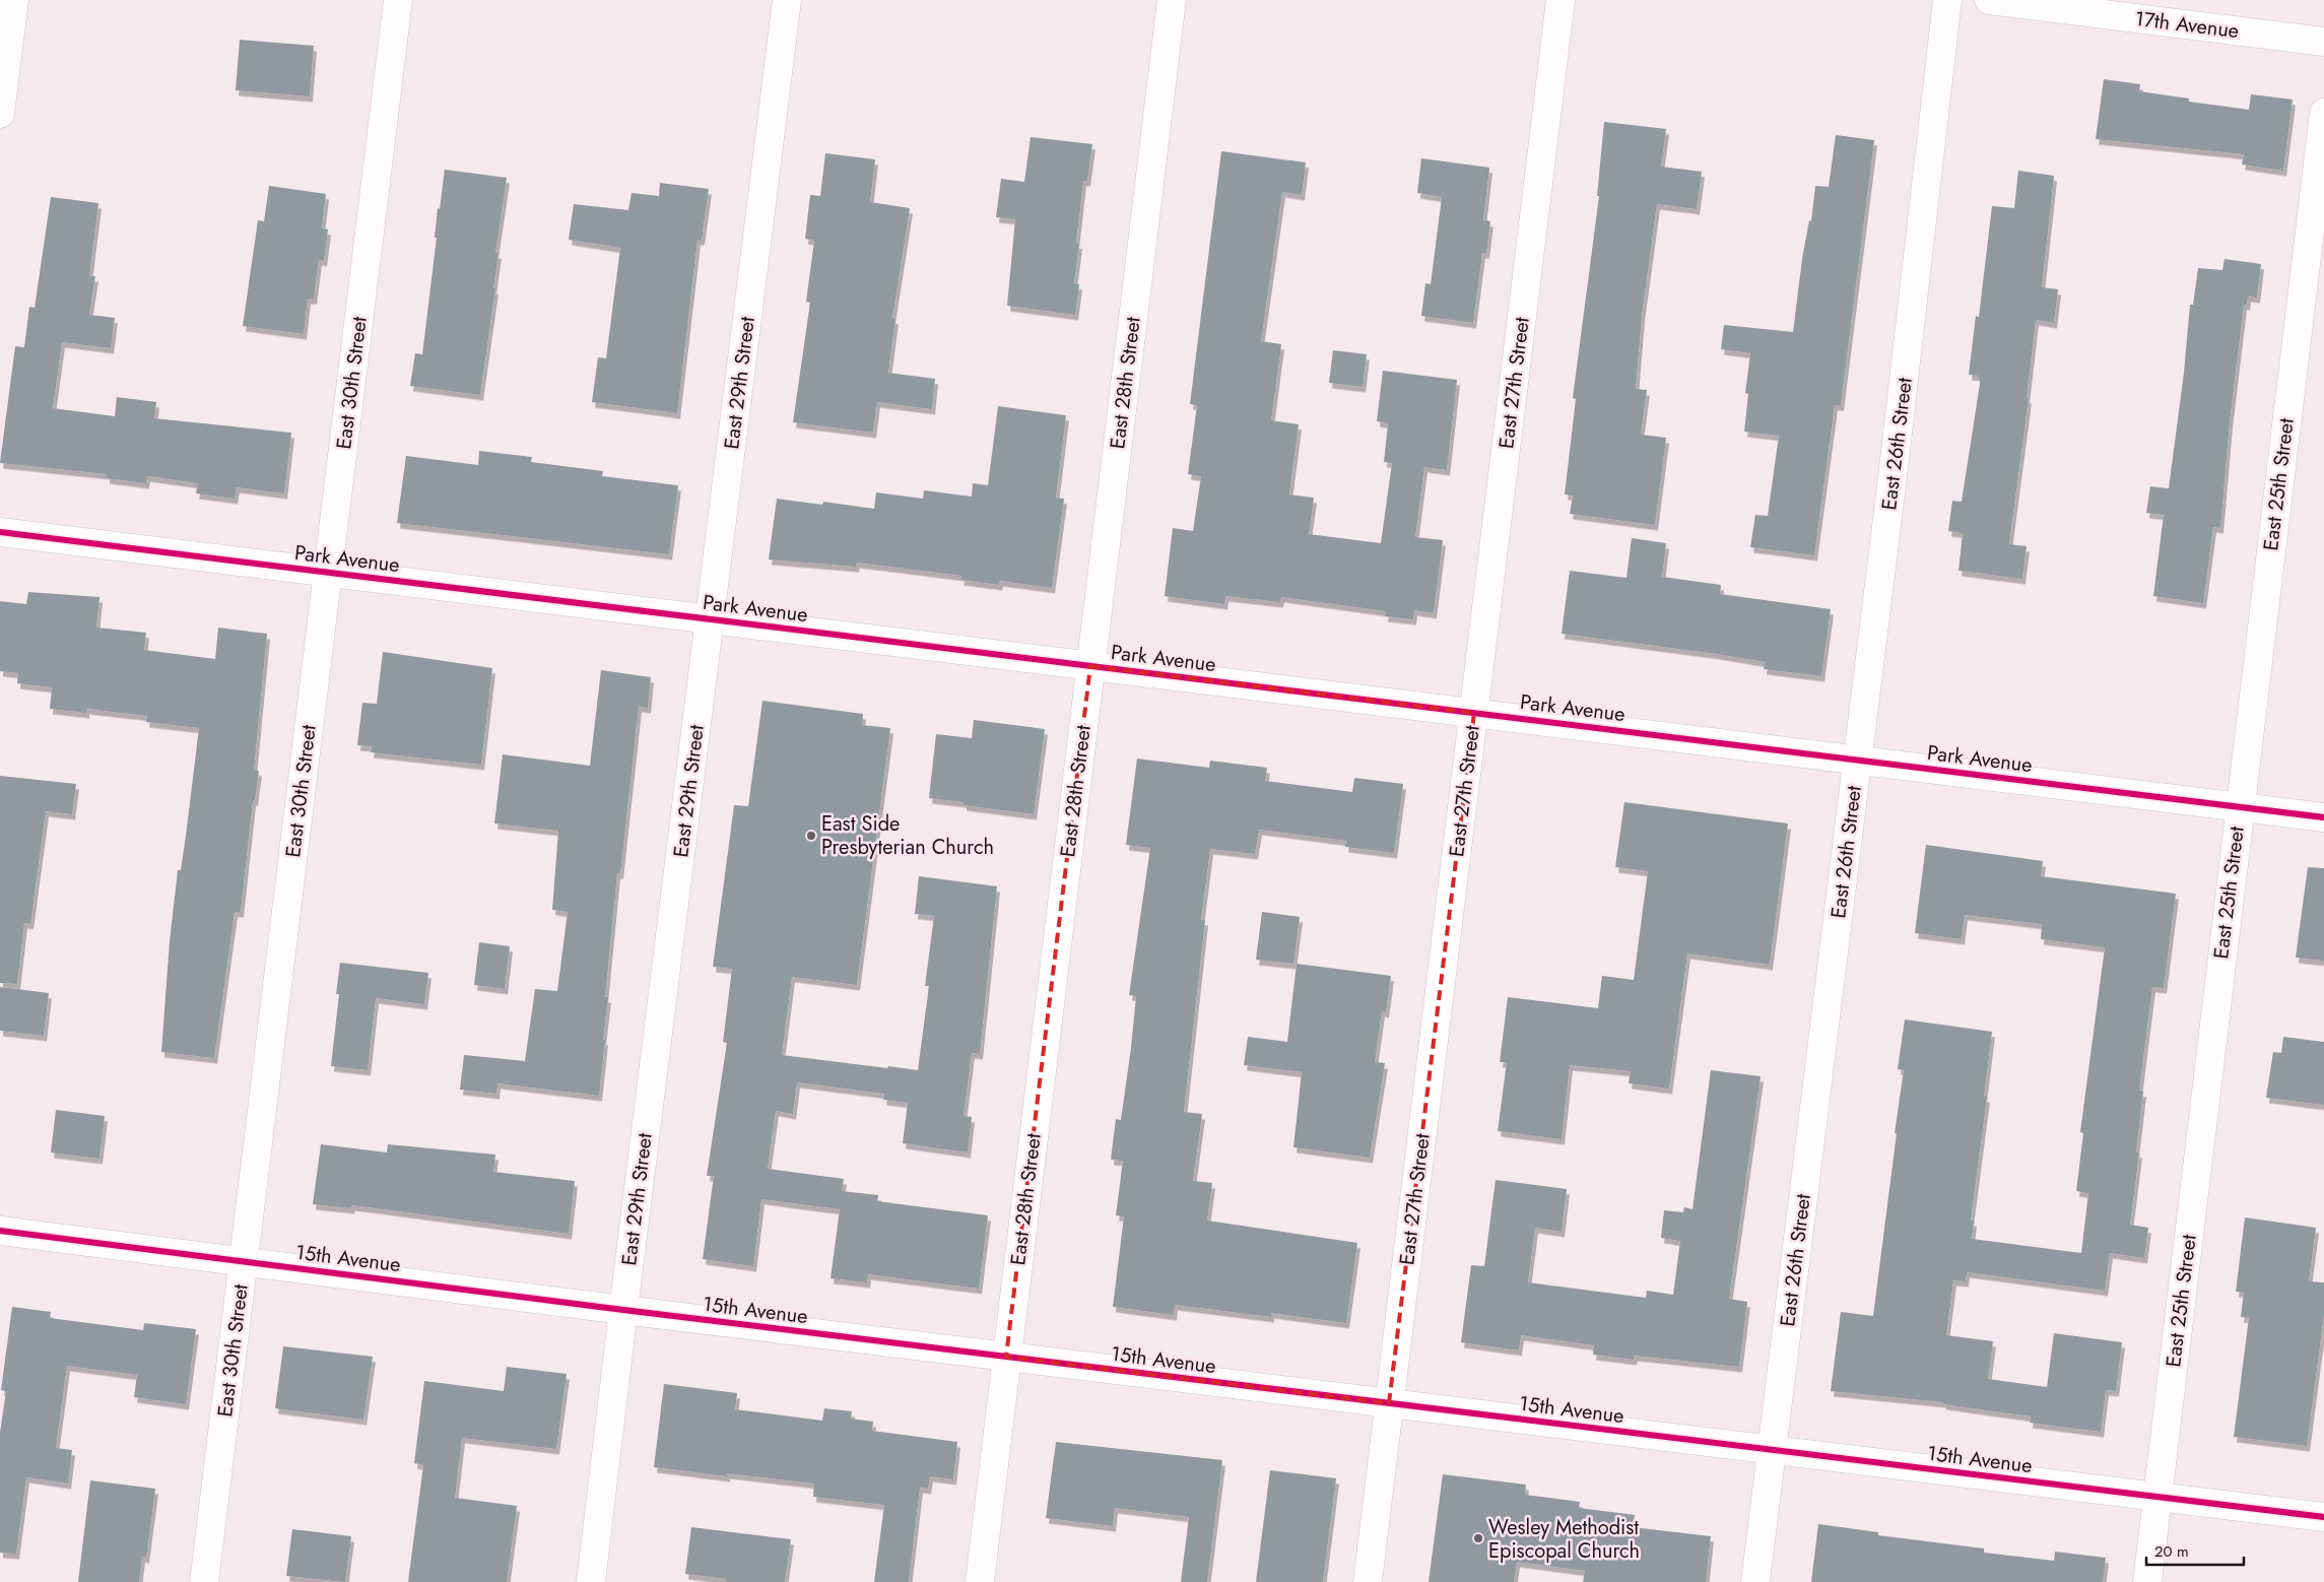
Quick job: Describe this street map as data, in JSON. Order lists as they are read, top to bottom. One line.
{"streets":{"street":["17th Avenue","East 30th Street","East 29th Street","East 28th Street","East 27th Street","East 26th Street","East 25th Street","Park Avenue","15th Avenue"]},"crossings":[["East 30th Street","Park Avenue"],["East 30th Street","15th Avenue"],["East 29th Street","Park Avenue"],["East 29th Street","15th Avenue"],["East 28th Street","Park Avenue"],["East 28th Street","15th Avenue"],["East 27th Street","Park Avenue"],["East 27th Street","15th Avenue"],["East 26th Street","Park Avenue"],["East 26th Street","15th Avenue"],["East 25th Street","Park Avenue"],["East 25th Street","15th Avenue"]],"places":["East Side Presbyterian Church","Wesley Methodist Episcopal Church"],"scale_bar":"20 m"}
